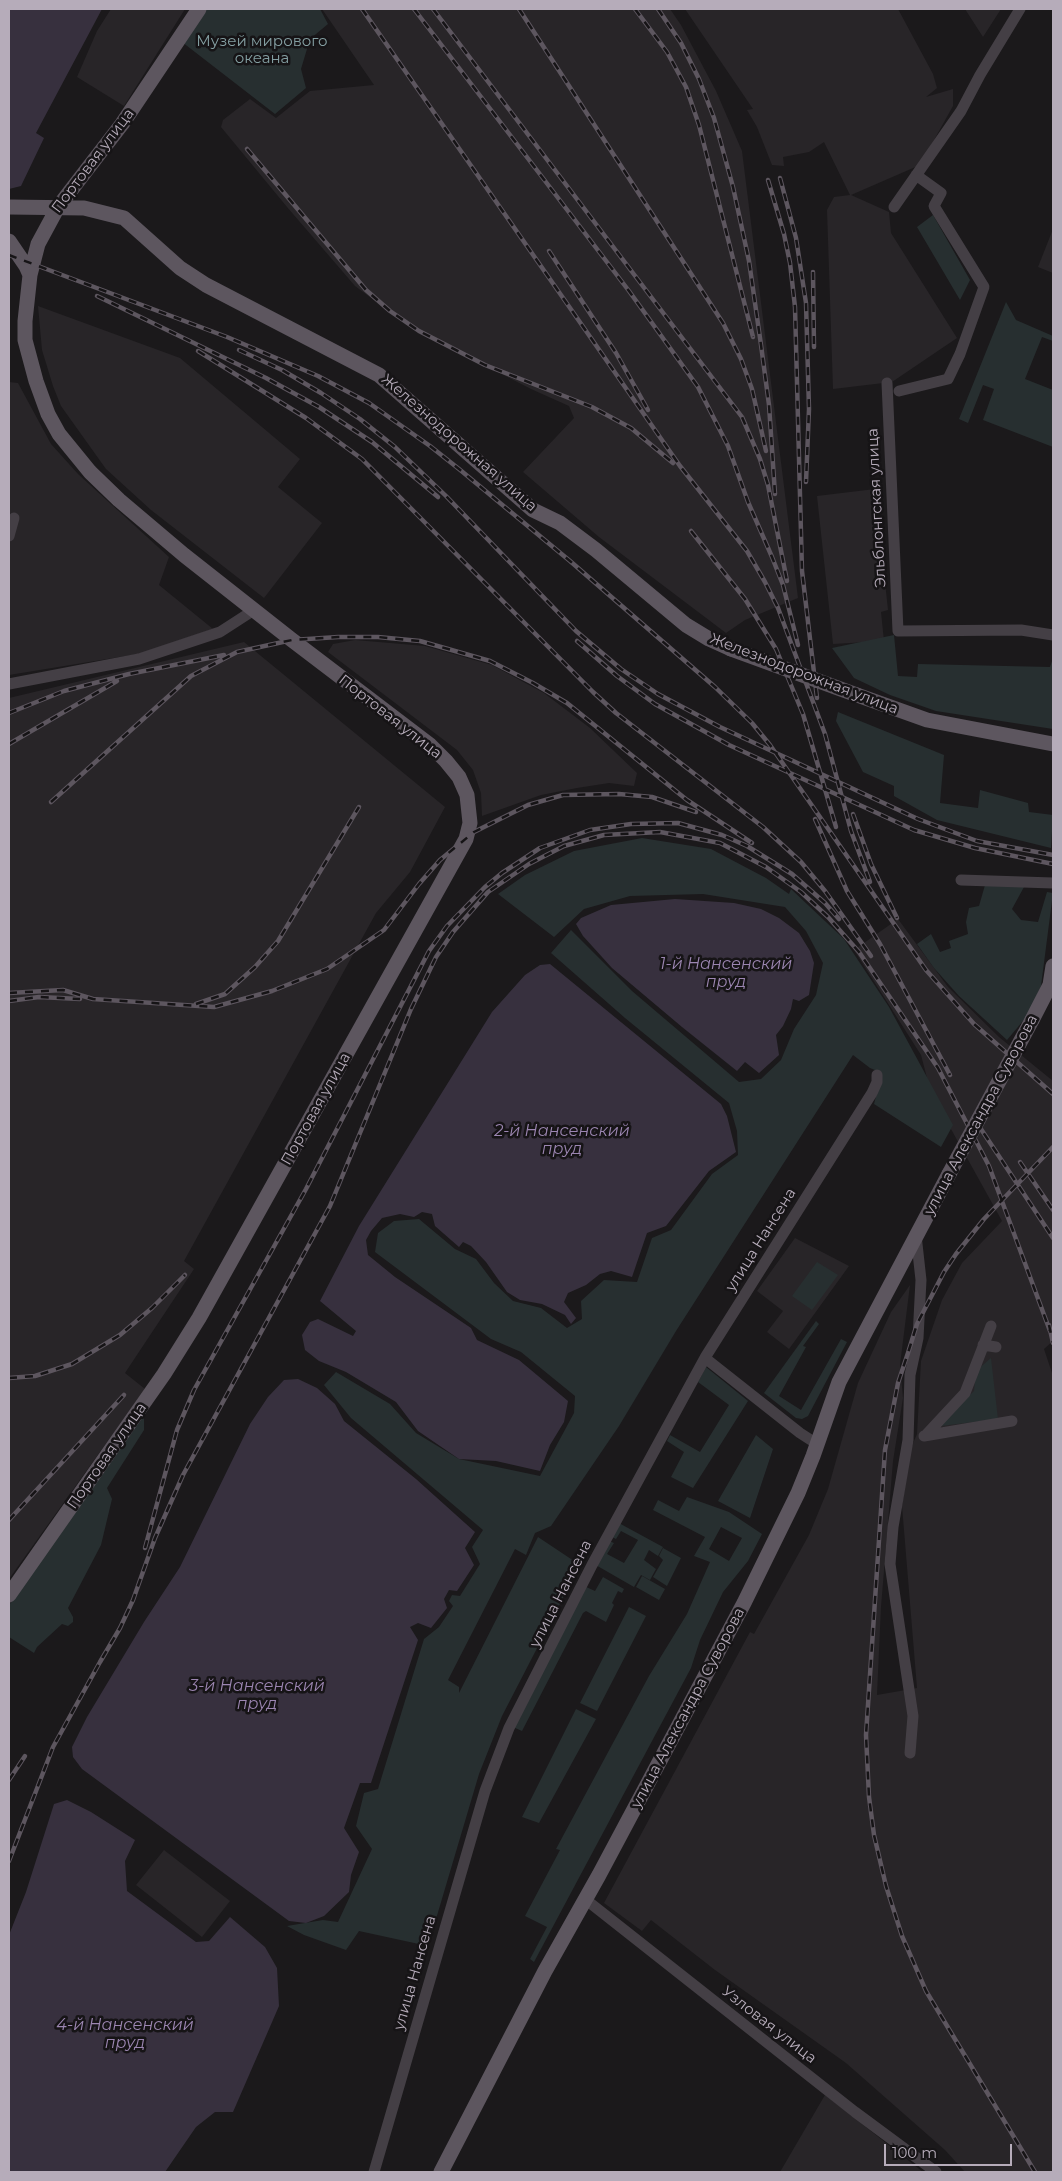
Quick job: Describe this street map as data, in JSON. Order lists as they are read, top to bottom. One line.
{"streets":{"main road":["Портовая улица","Железнодорожная улица","улица Александра Суворова"],"street":["Эльблонгская улица","улица Нансена","Узловая улица"]},"crossings":[["Портовая улица","Железнодорожная улица"],["улица Александра Суворова","Узловая улица"]],"water":["1-й Нансенский пруд","2-й Нансенский пруд","3-й Нансенский пруд","4-й Нансенский пруд"],"parks":["Музей мирового океана"],"scale_bar":"100 m"}
